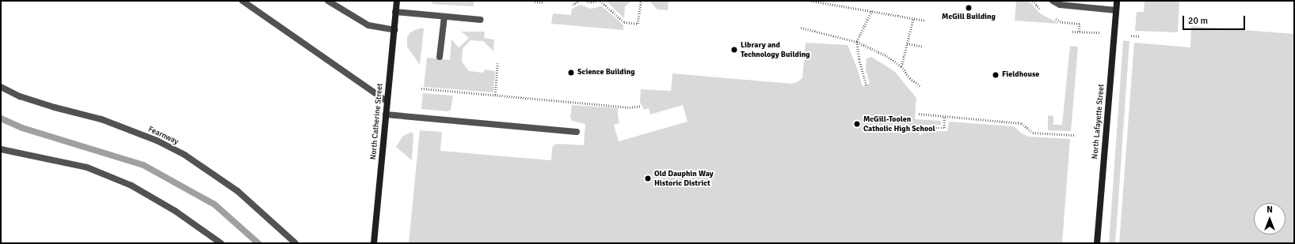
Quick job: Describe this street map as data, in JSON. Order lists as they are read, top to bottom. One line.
{"streets":{"street":["North Catherine Street","North Lafayette Street","Fearnway"]},"places":["McGill Building","Library and Technology Building","Science Building","Fieldhouse","McGill-Toolen Catholic High School","Old Dauphin Way Historic District"],"scale_bar":"20 m","north":"top"}
